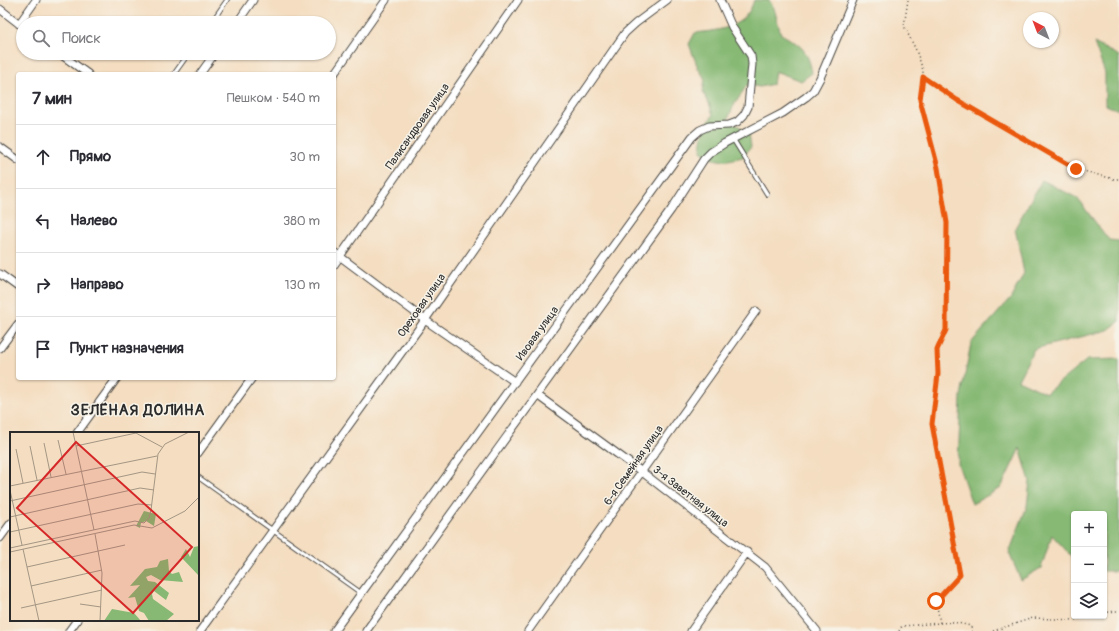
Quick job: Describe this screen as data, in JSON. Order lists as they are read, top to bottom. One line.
{"streets":{"street":["Палисандровая улица","Ореховая улица","Ивовая улица","6-я Семейная улица","3-я Заветная улица"]},"crossings":[["6-я Семейная улица","3-я Заветная улица"]],"districts":["ЗЕЛЁНАЯ ДОЛИНА"],"north":"top left","page":{"search":"Поиск","heading":["7 мин","Пешком · 540 m"],"list":[["Прямо","30 m"],["Налево","380 m"],["Направо","130 m"],"Пункт назначения"],"map_buttons":["+","−"]}}
